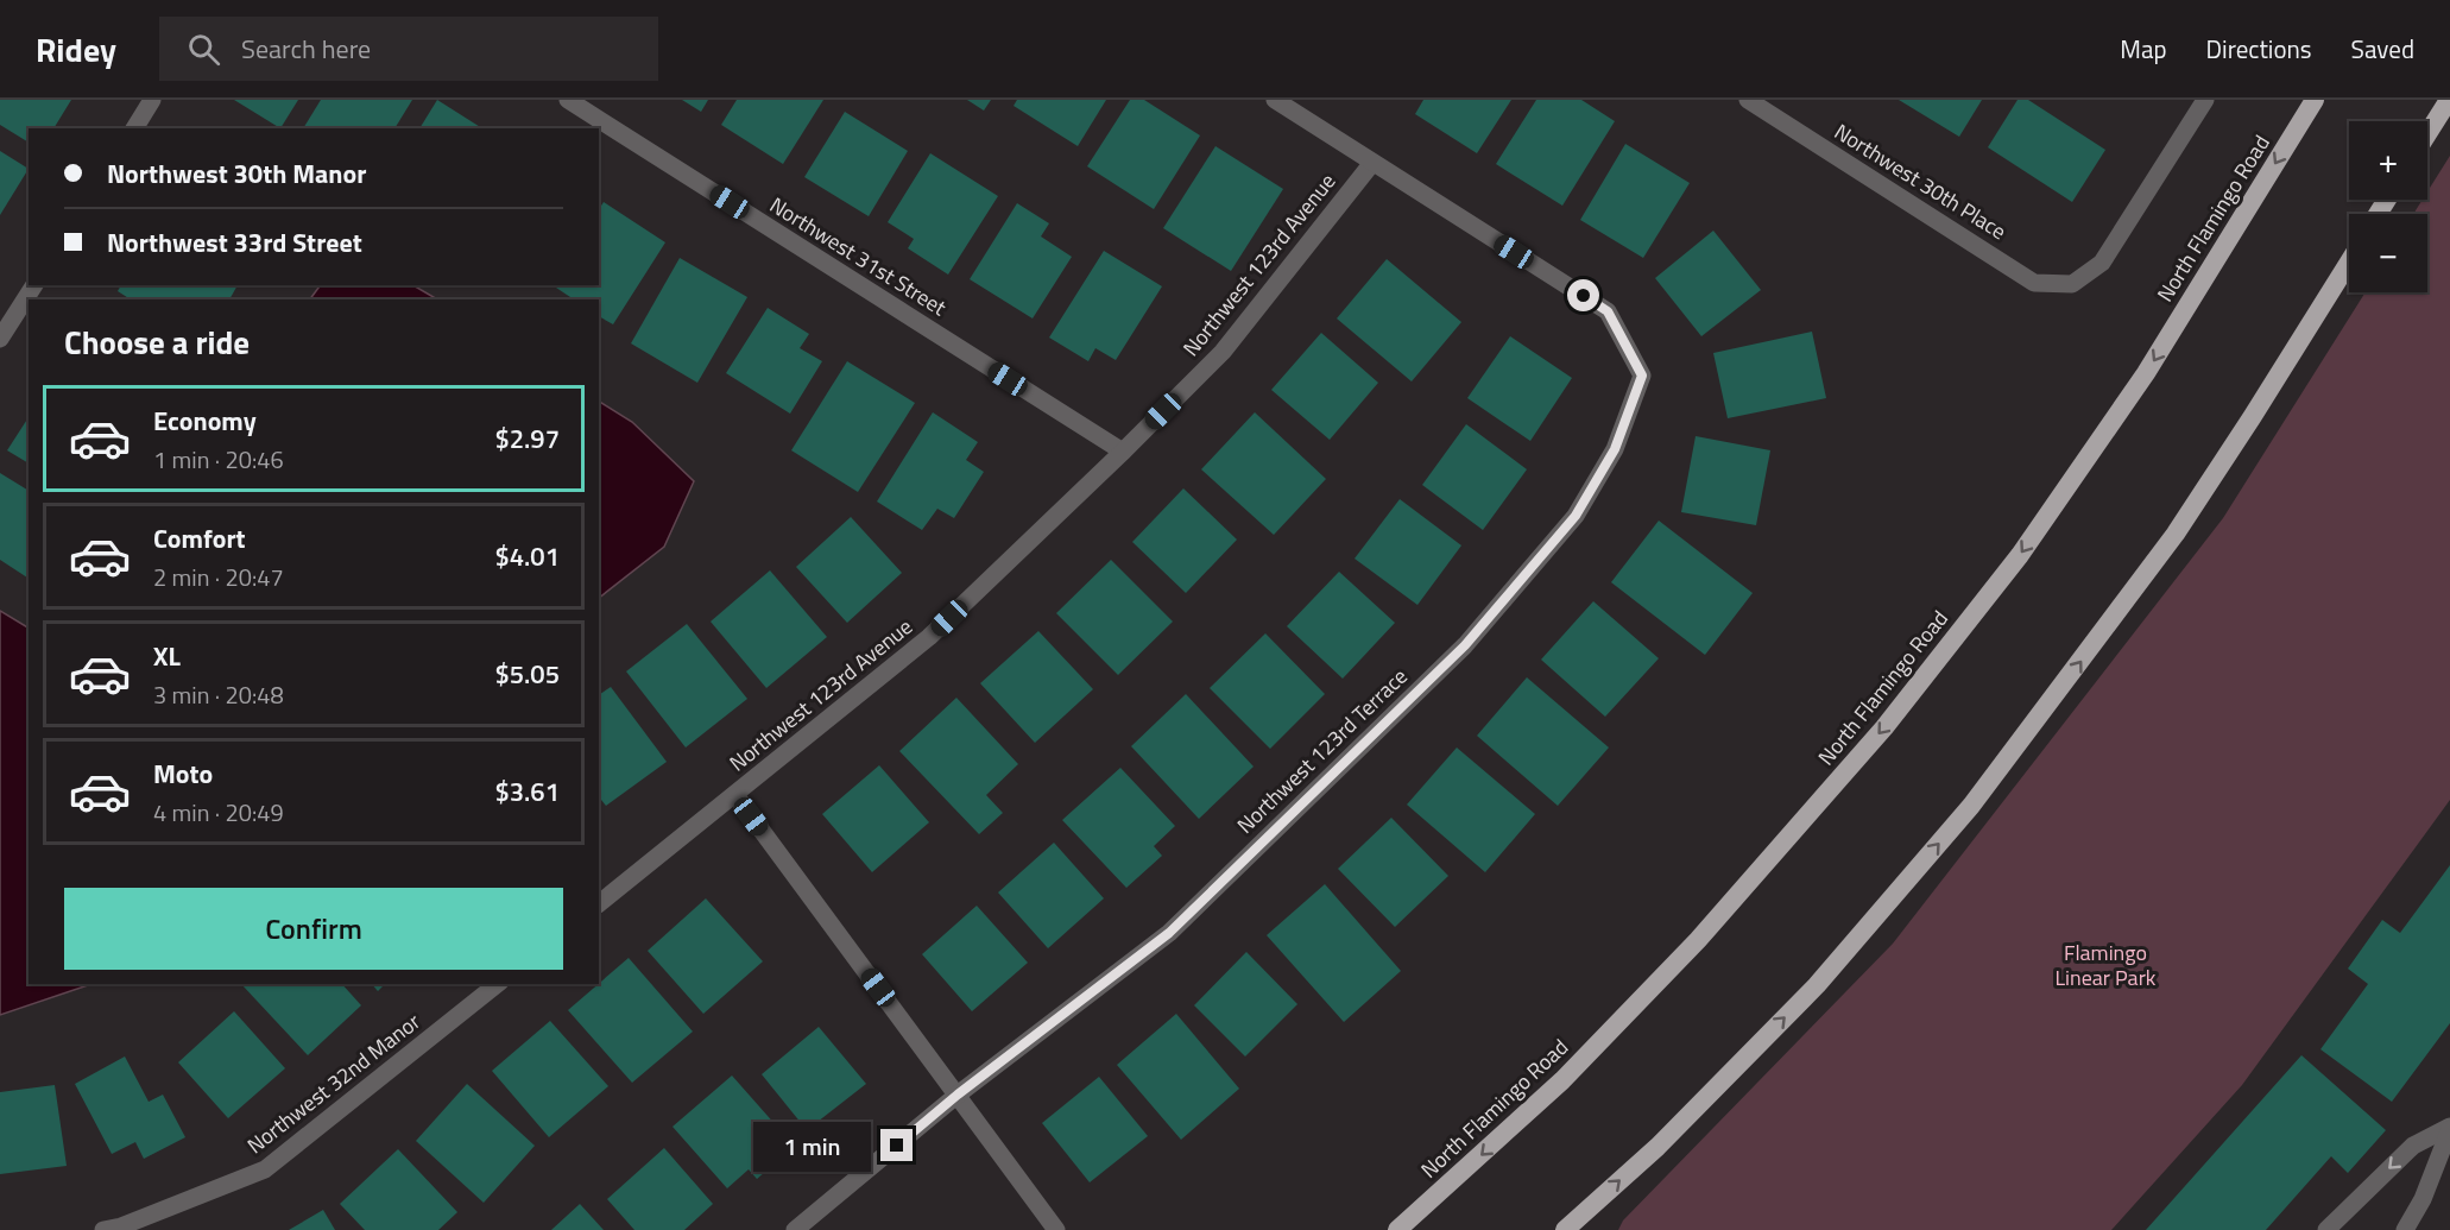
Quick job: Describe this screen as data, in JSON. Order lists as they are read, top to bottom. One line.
{"streets":{"highway":["North Flamingo Road"],"street":["Northwest 30th Place","Northwest 31st Street","Northwest 123rd Avenue","Northwest 123rd Terrace","Northwest 32nd Manor"]},"crossings":[["Northwest 31st Street","Northwest 123rd Avenue"],["Northwest 123rd Avenue","Northwest 123rd Terrace"]],"parks":["Flamingo Linear Park"],"page":{"header":"Ridey","search":"Search here","nav":["Map","Directions","Saved"],"map_buttons":["+","−"],"banner":["Northwest 30th Manor","Northwest 33rd Street"],"heading":"Choose a ride","list":[{"name":"Economy","note":"1 min · 20:46","value":"$2.97"},{"name":"Comfort","note":"2 min · 20:47","value":"$4.01"},{"name":"XL","note":"3 min · 20:48","value":"$5.05"},{"name":"Moto","note":"4 min · 20:49","value":"$3.61"}],"buttons":"Confirm","bubble":"1 min"}}
